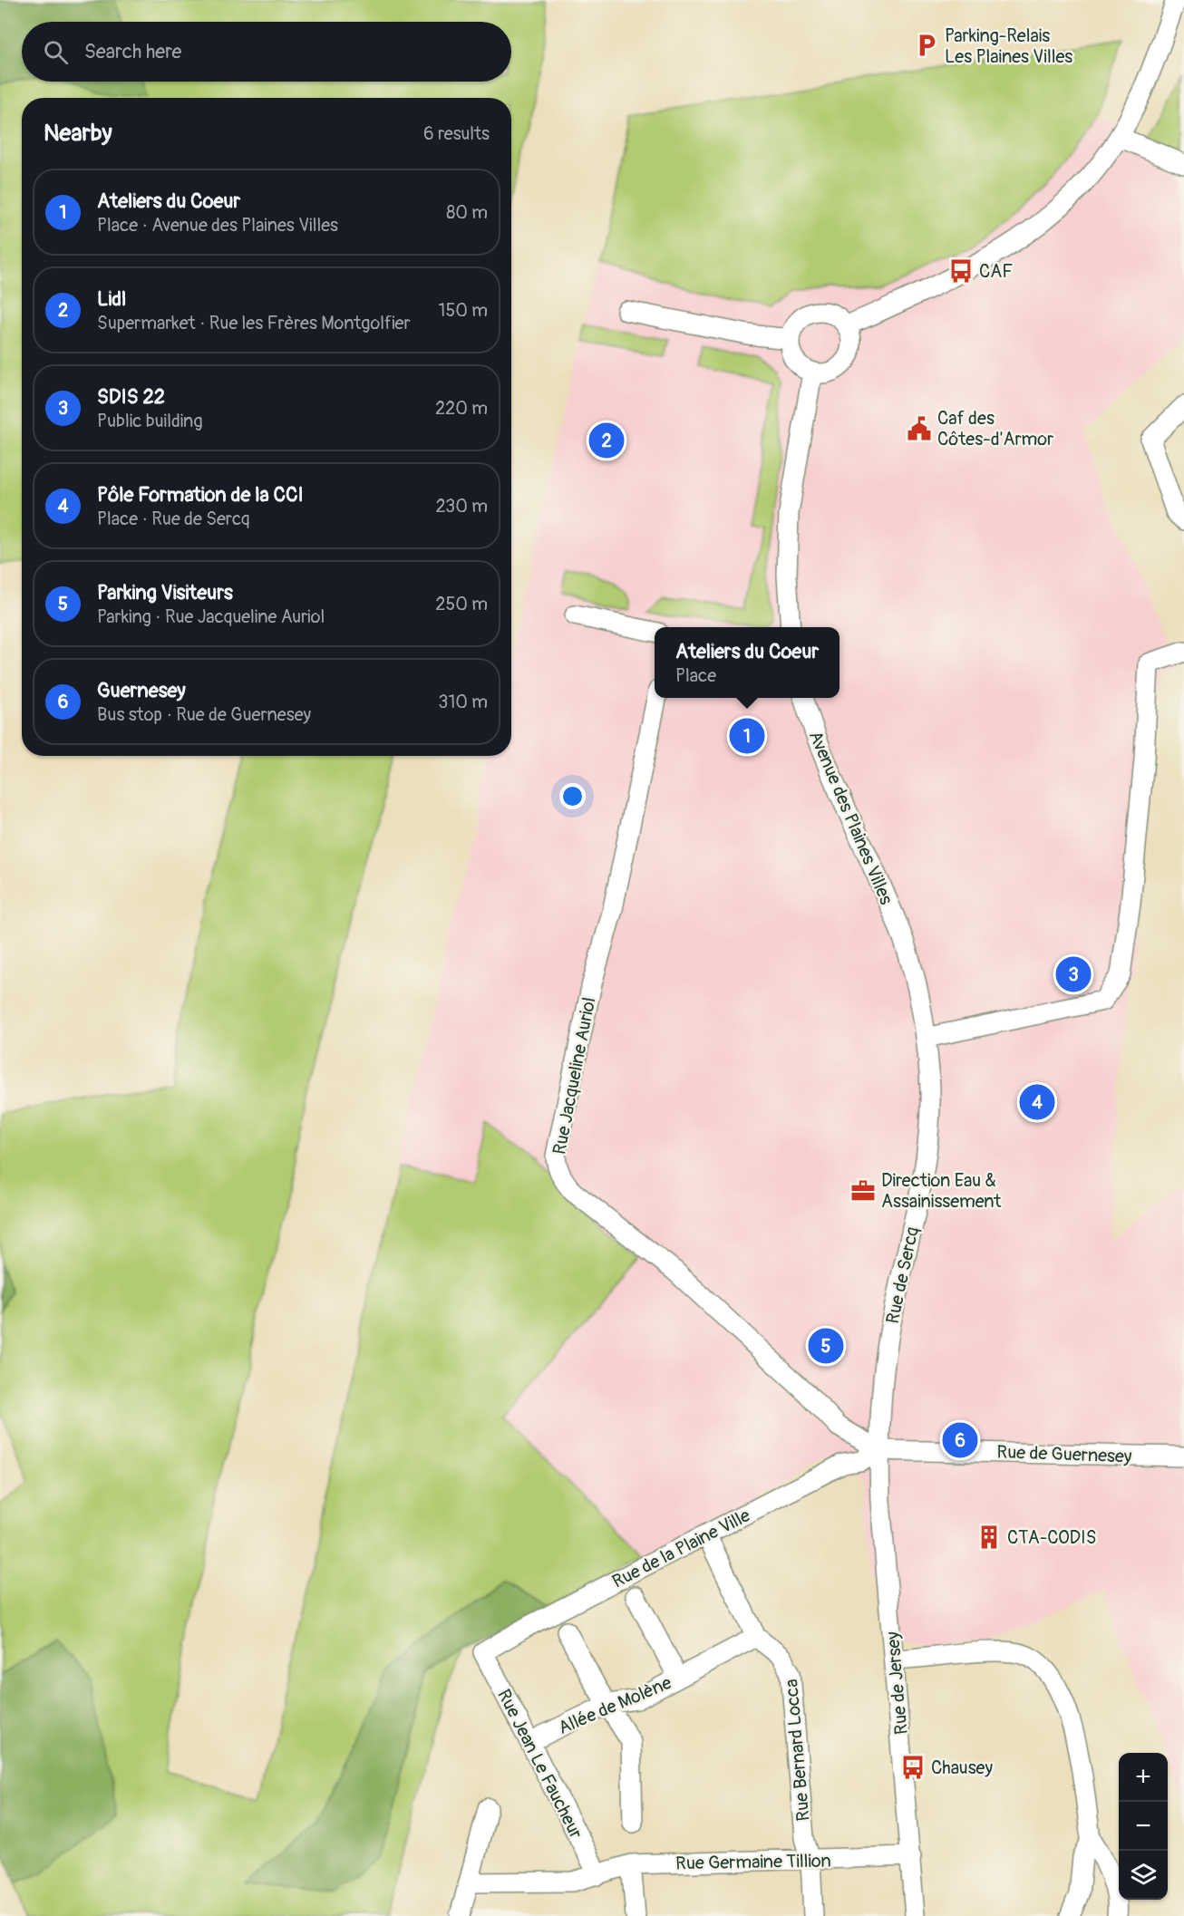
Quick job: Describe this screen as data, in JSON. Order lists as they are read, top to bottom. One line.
{"streets":{"street":["Avenue des Plaines Villes","Rue Jacqueline Auriol","Rue de Sercq","Rue de Guernesey","Rue de la Plaine Ville","Rue de Jersey","Allée de Molène","Rue Bernard Locca","Rue Jean Le Faucheur","Rue Germaine Tillion"]},"crossings":[["Avenue des Plaines Villes","Rue de Sercq"],["Rue Jacqueline Auriol","Rue de Sercq"],["Rue Jacqueline Auriol","Rue de Guernesey"],["Rue Jacqueline Auriol","Rue de la Plaine Ville"],["Rue Jacqueline Auriol","Rue de Jersey"],["Rue de Sercq","Rue de Guernesey"],["Rue de Sercq","Rue de la Plaine Ville"],["Rue de Sercq","Rue de Jersey"],["Rue de Guernesey","Rue de la Plaine Ville"],["Rue de Guernesey","Rue de Jersey"],["Rue de la Plaine Ville","Rue de Jersey"],["Rue de la Plaine Ville","Rue Bernard Locca"],["Rue de la Plaine Ville","Rue Jean Le Faucheur"],["Rue de Jersey","Rue Germaine Tillion"],["Allée de Molène","Rue Bernard Locca"],["Allée de Molène","Rue Jean Le Faucheur"],["Rue Bernard Locca","Rue Germaine Tillion"],["Rue Jean Le Faucheur","Rue Germaine Tillion"]],"places":{"parking":["Parking-Relais Les Plaines Villes"],"bus stop":["CAF","Chausey"],"public building":["Caf des Côtes-d'Armor"],"office":["Direction Eau & Assainissement"],"building":["CTA-CODIS"]},"page":{"search":"Search here","heading":["Nearby","6 results"],"list":[{"mark":"1","name":"Ateliers du Coeur","note":"Place · Avenue des Plaines Villes","value":"80 m"},{"mark":"2","name":"Lidl","note":"Supermarket · Rue les Frères Montgolfier","value":"150 m"},{"mark":"3","name":"SDIS 22","note":"Public building","value":"220 m"},{"mark":"4","name":"Pôle Formation de la CCI","note":"Place · Rue de Sercq","value":"230 m"},{"mark":"5","name":"Parking Visiteurs","note":"Parking · Rue Jacqueline Auriol","value":"250 m"},{"mark":"6","name":"Guernesey","note":"Bus stop · Rue de Guernesey","value":"310 m"}],"pins":["2","1","3","4","5","6"],"popup":["Ateliers du Coeur","Place"],"map_buttons":["+","−"]}}
